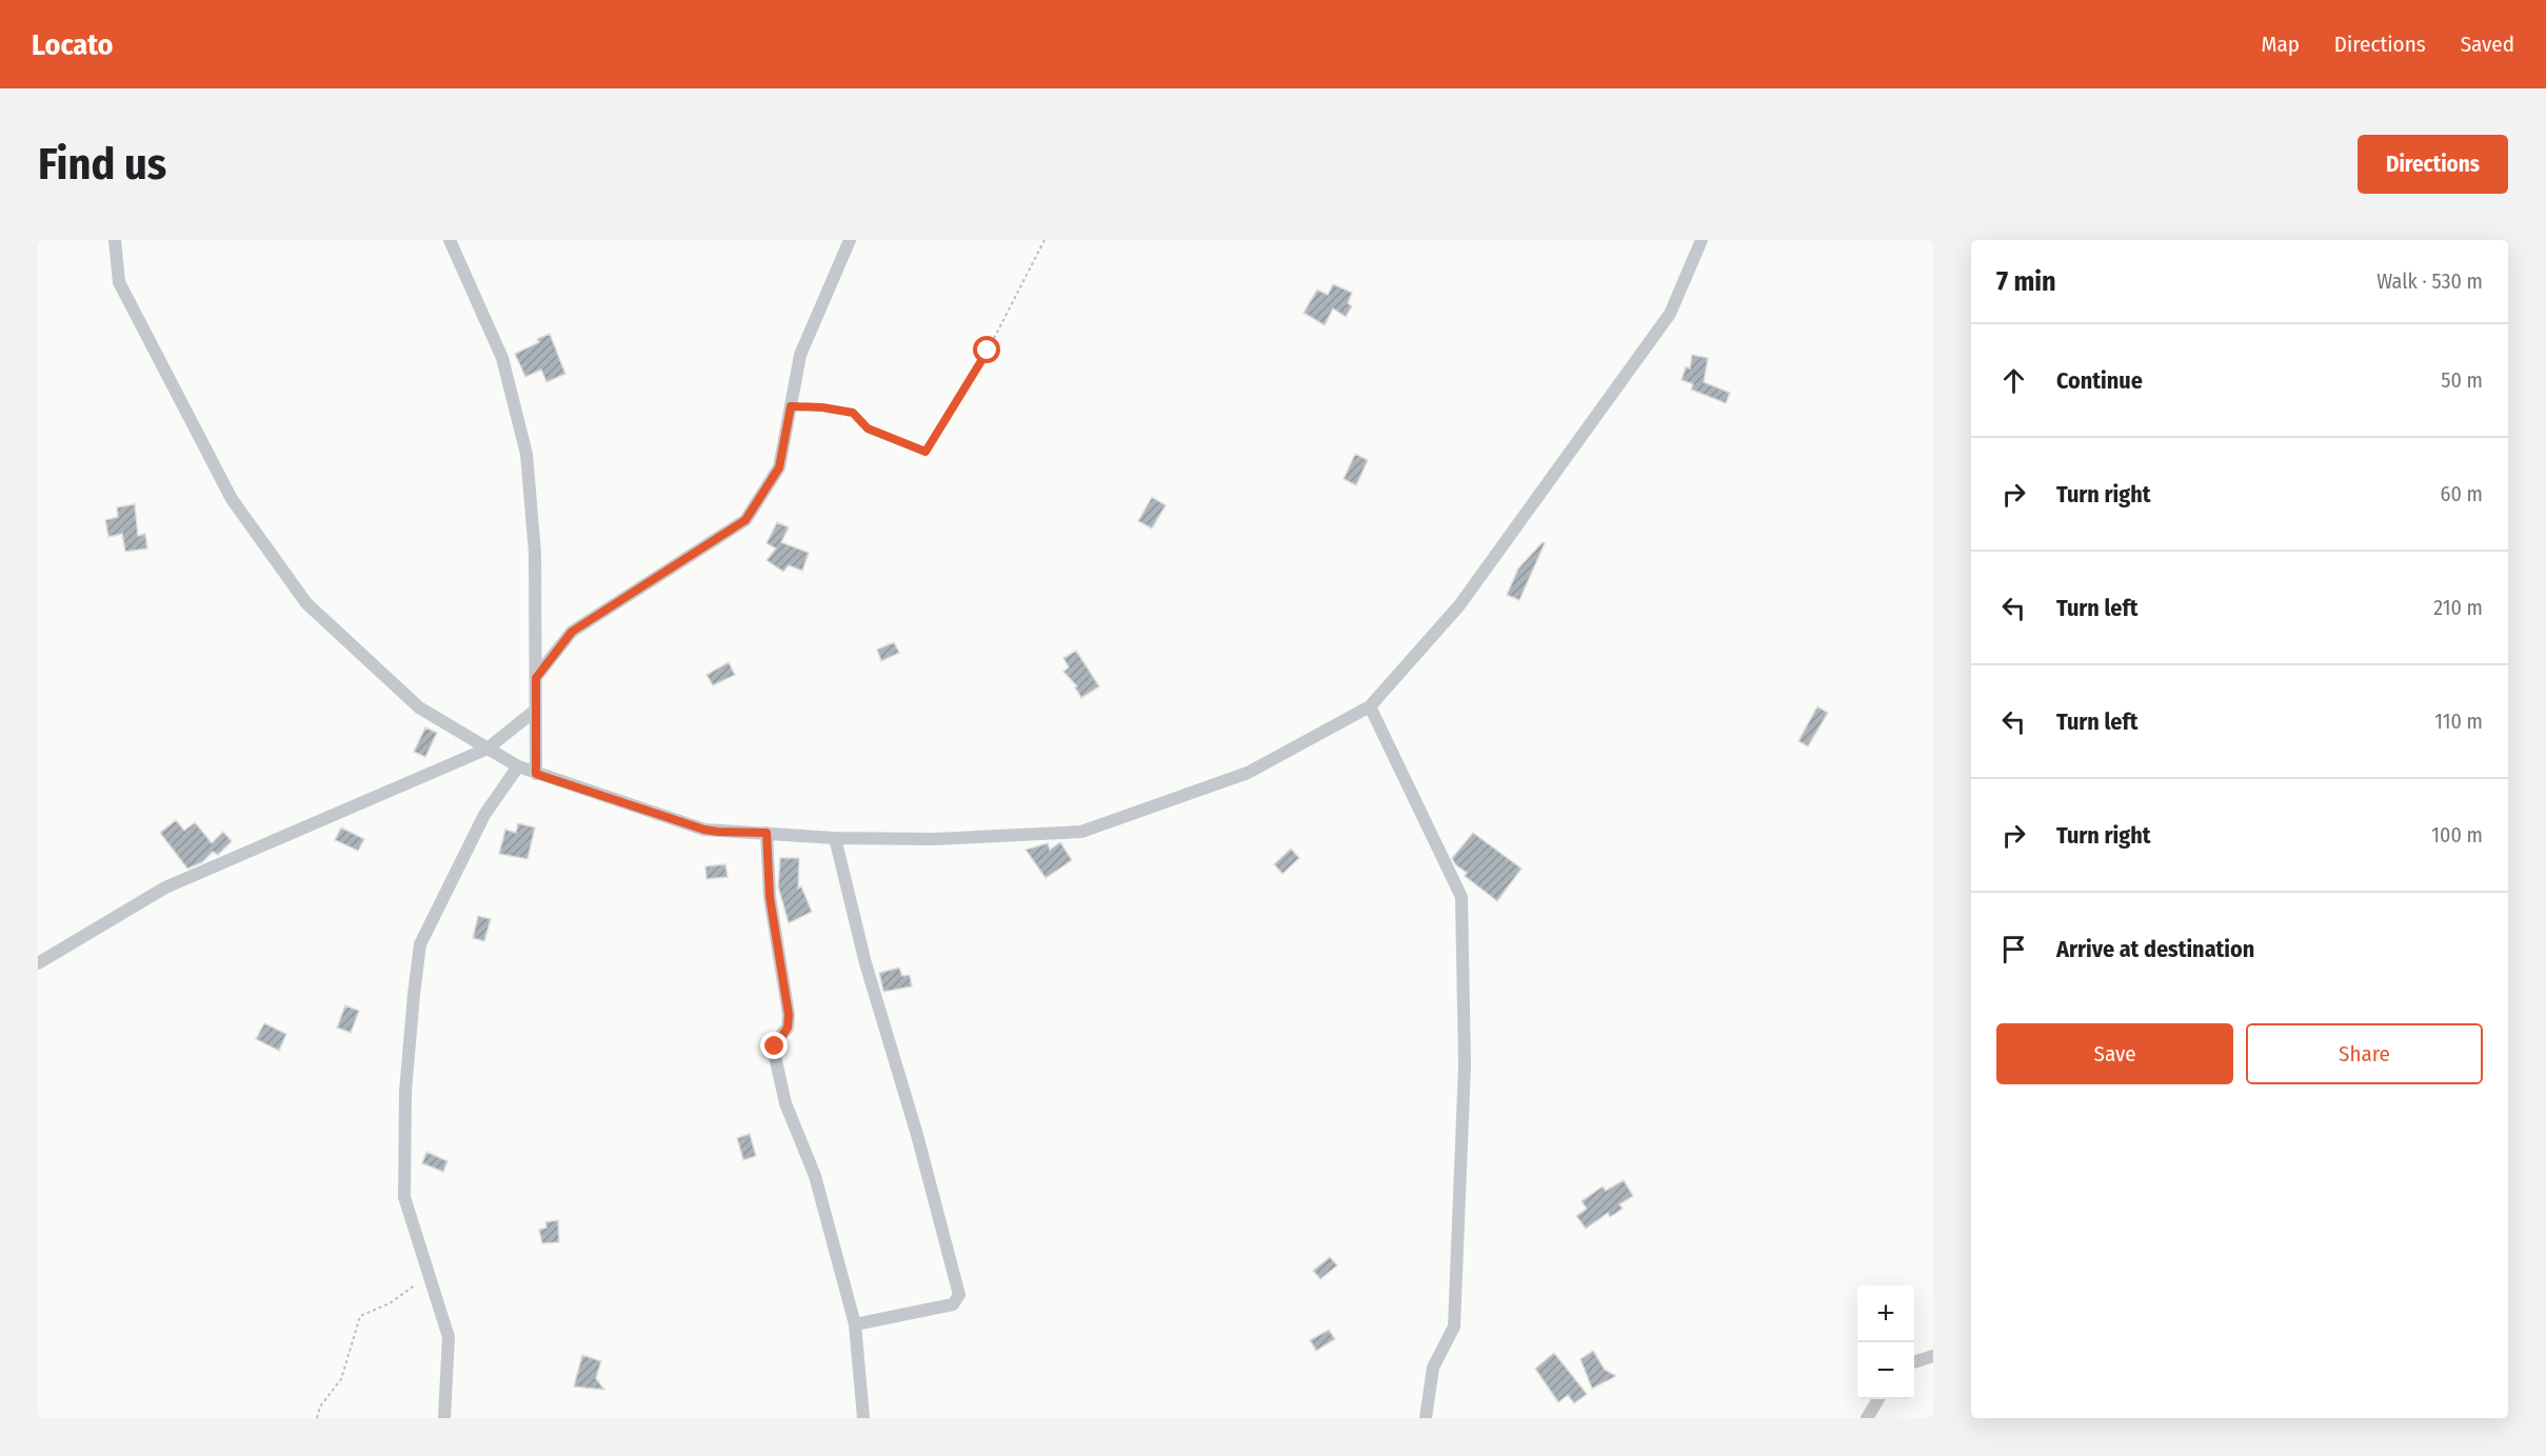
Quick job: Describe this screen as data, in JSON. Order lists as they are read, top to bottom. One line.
{"page":{"header":"Locato","nav":["Map","Directions","Saved"],"buttons":["Directions",["Save","Share"]],"title":"Find us","heading":["7 min","Walk · 530 m"],"list":[["Continue","50 m"],["Turn right","60 m"],["Turn left","210 m"],["Turn left","110 m"],["Turn right","100 m"],"Arrive at destination"],"map_buttons":["+","−"]}}
